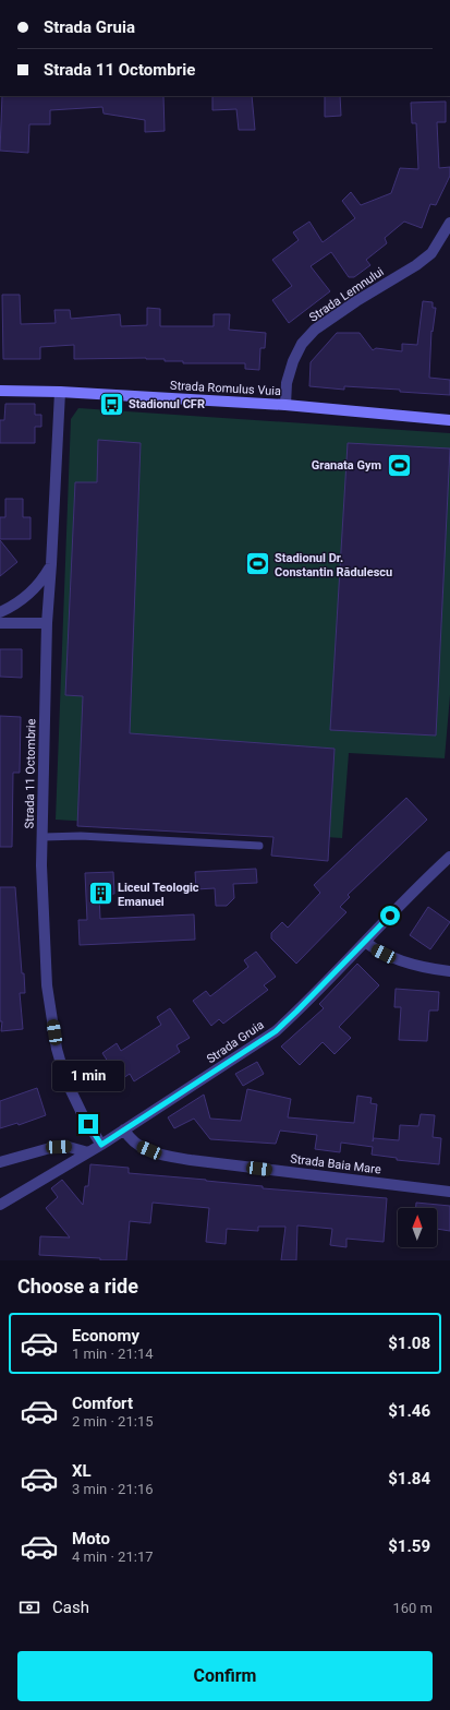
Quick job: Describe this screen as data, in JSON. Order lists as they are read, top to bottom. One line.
{"streets":{"street":["Strada Lemnului","Strada Romulus Vuia","Strada 11 Octombrie","Strada Gruia","Strada Baia Mare"]},"crossings":[["Strada Lemnului","Strada Romulus Vuia"],["Strada Romulus Vuia","Strada 11 Octombrie"],["Strada 11 Octombrie","Strada Gruia"],["Strada Gruia","Strada Baia Mare"]],"places":{"bus stop":["Stadionul CFR"],"sports":["Granata Gym","Stadionul Dr. Constantin Rădulescu"],"building":["Liceul Teologic Emanuel"]},"north":"top","page":{"banner":["Strada Gruia","Strada 11 Octombrie"],"bubble":"1 min","heading":"Choose a ride","list":[{"name":"Economy","note":"1 min · 21:14","value":"$1.08"},{"name":"Comfort","note":"2 min · 21:15","value":"$1.46"},{"name":"XL","note":"3 min · 21:16","value":"$1.84"},{"name":"Moto","note":"4 min · 21:17","value":"$1.59"}],"pay":["Cash","160 m"],"buttons":"Confirm"}}
